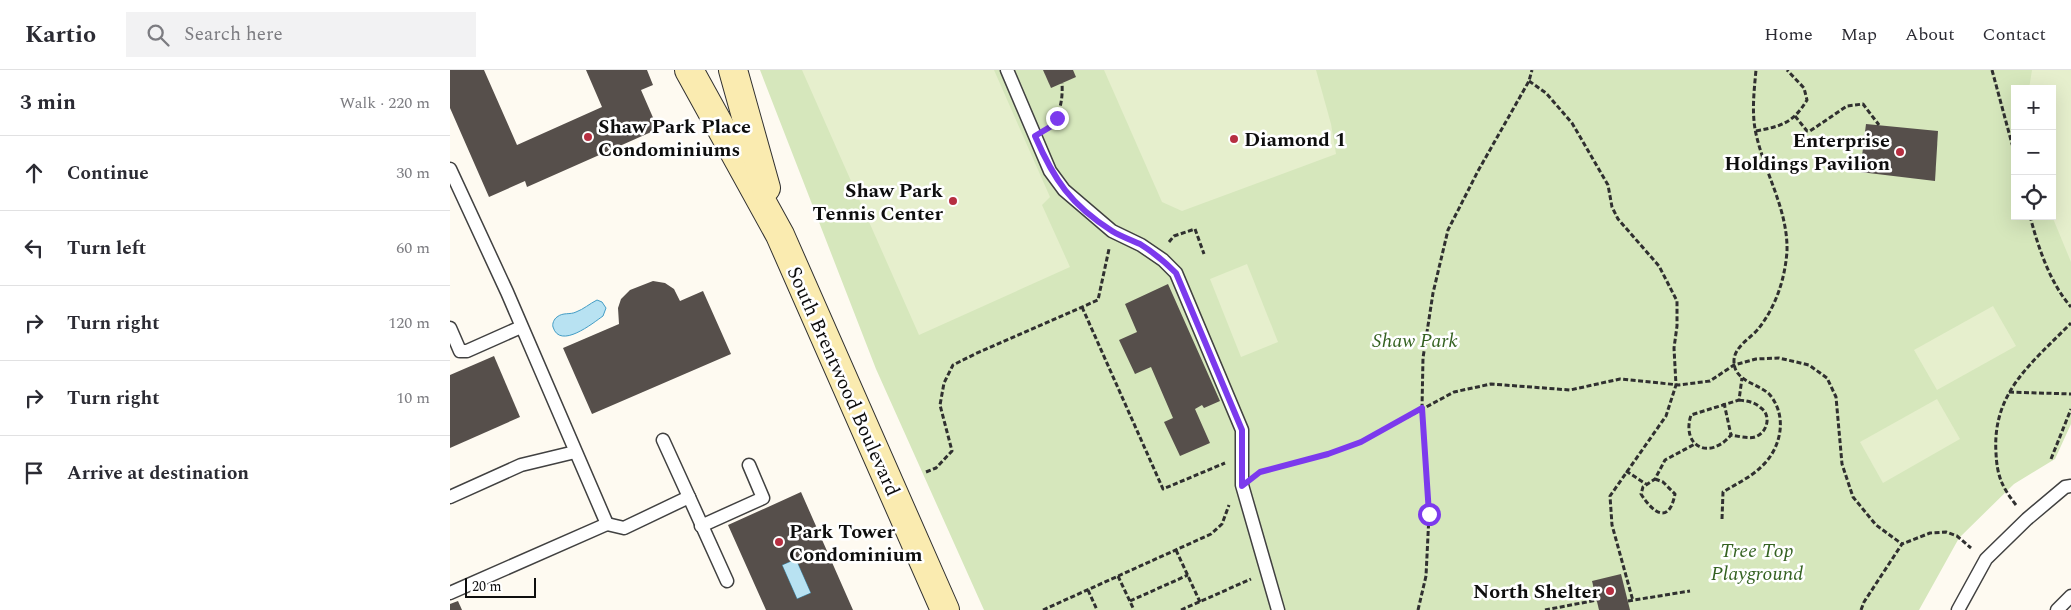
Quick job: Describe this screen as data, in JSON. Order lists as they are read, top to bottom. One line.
{"streets":{"main road":["South Brentwood Boulevard"]},"parks":["Shaw Park","Tree Top Playground"],"places":["Shaw Park Place Condominiums","Diamond 1","Enterprise Holdings Pavilion","Shaw Park Tennis Center","Park Tower Condominium","North Shelter"],"scale_bar":"20 m","page":{"header":"Kartio","search":"Search here","nav":["Home","Map","About","Contact"],"heading":["3 min","Walk · 220 m"],"map_buttons":["+","−"],"list":[["Continue","30 m"],["Turn left","60 m"],["Turn right","120 m"],["Turn right","10 m"],"Arrive at destination"],"scale":"20 m"}}
